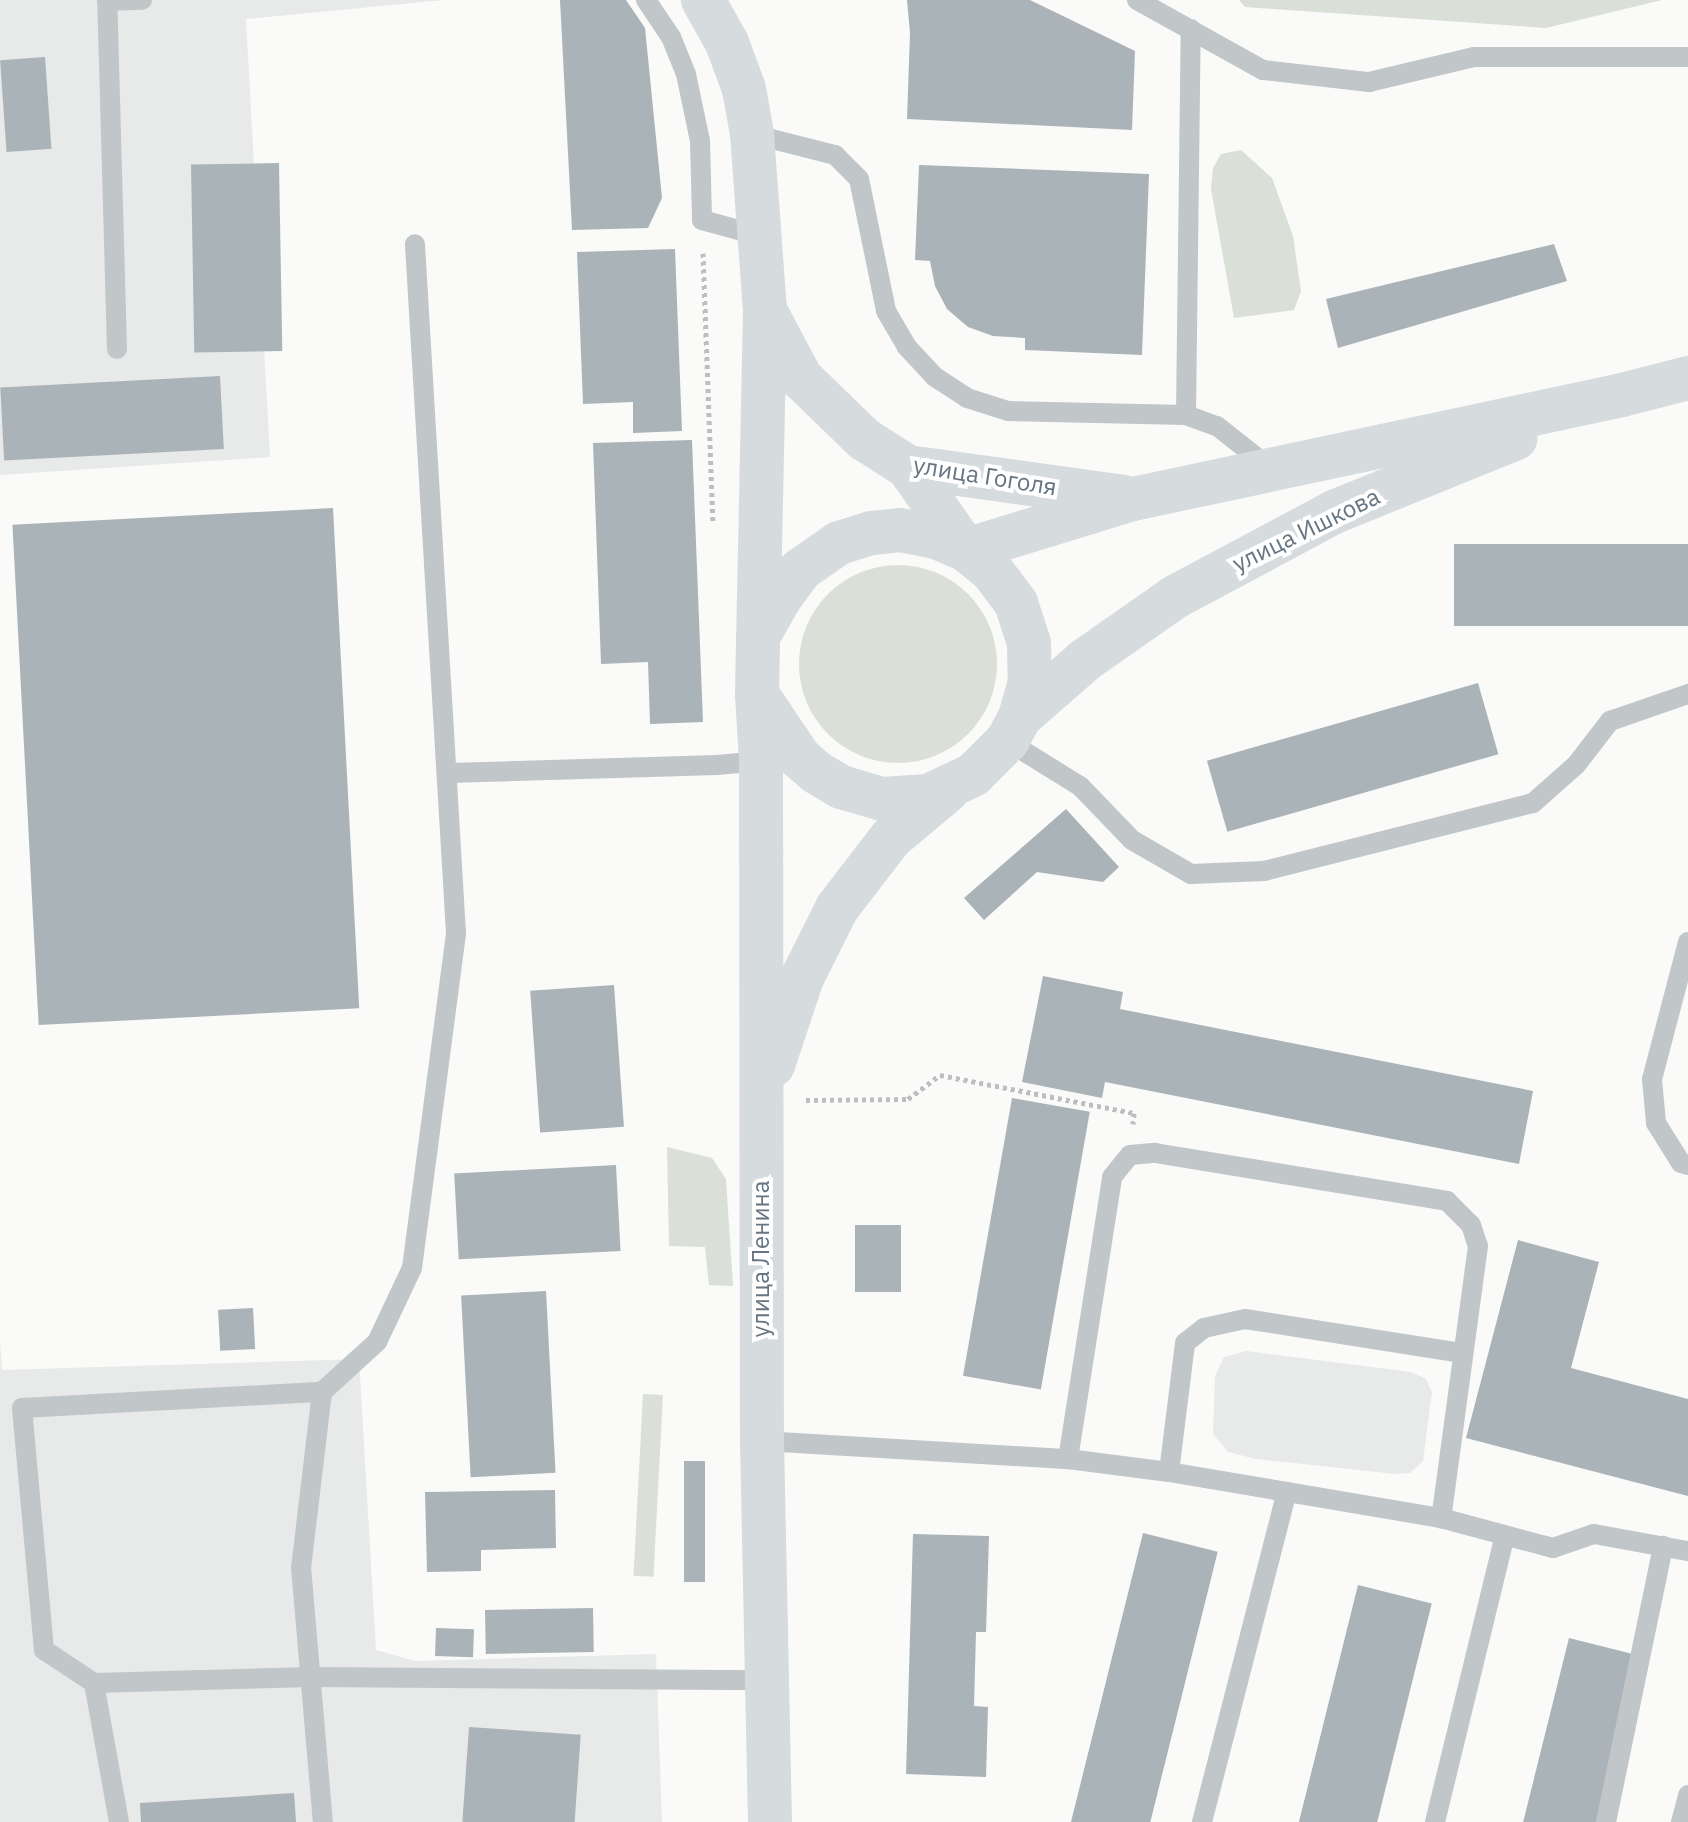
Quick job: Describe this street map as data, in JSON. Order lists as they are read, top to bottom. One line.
{"streets":{"street":["улица Гоголя","улица Ишкова","улица Ленина"]},"crossings":[["улица Гоголя","улица Ишкова"],["улица Гоголя","улица Ленина"],["улица Ишкова","улица Ленина"]]}
